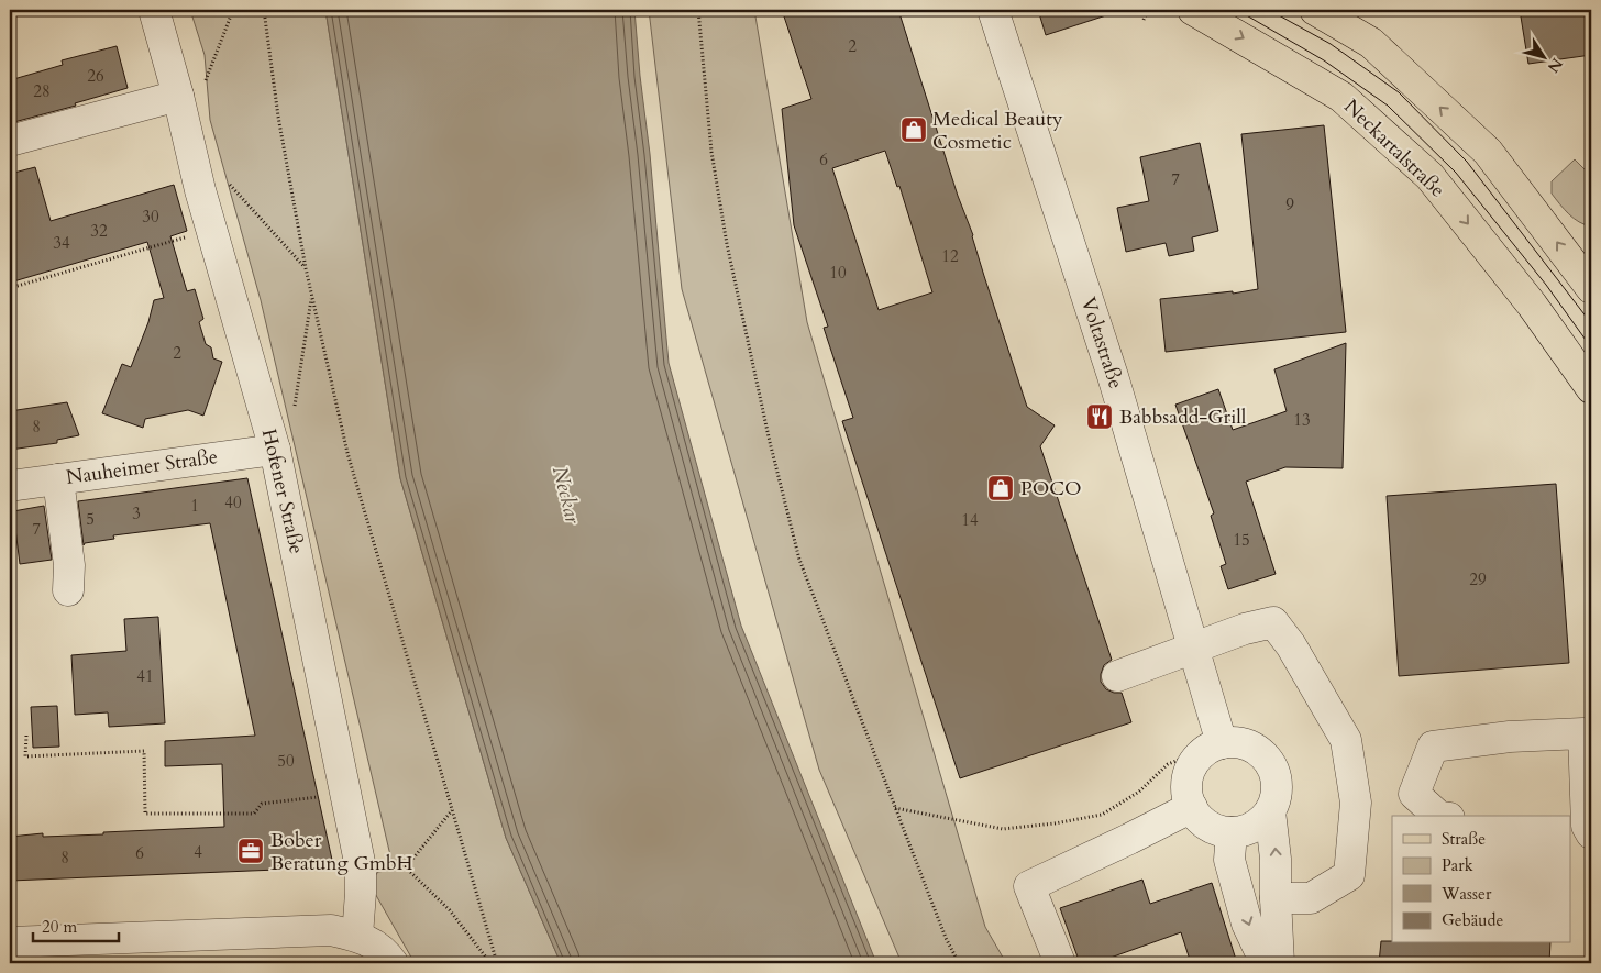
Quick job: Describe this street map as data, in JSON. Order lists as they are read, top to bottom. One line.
{"streets":{"main road":["Neckartalstraße"],"street":["Voltastraße","Nauheimer Straße","Hofener Straße"]},"crossings":[["Nauheimer Straße","Hofener Straße"]],"water":["Neckar"],"places":{"shop":["Medical Beauty Cosmetic","POCO"],"restaurant":["Babbsadd-Grill"],"office":["Bober Beratung GmbH"]},"house_numbers":["2","26","28","6","7","9","30","32","34","12","10","2","13","8","40","1","3","5","14","7","15","29","41","50","4","6","8"],"legend":["Straße","Park","Wasser","Gebäude"],"scale_bar":"20 m","north":"bottom right"}
